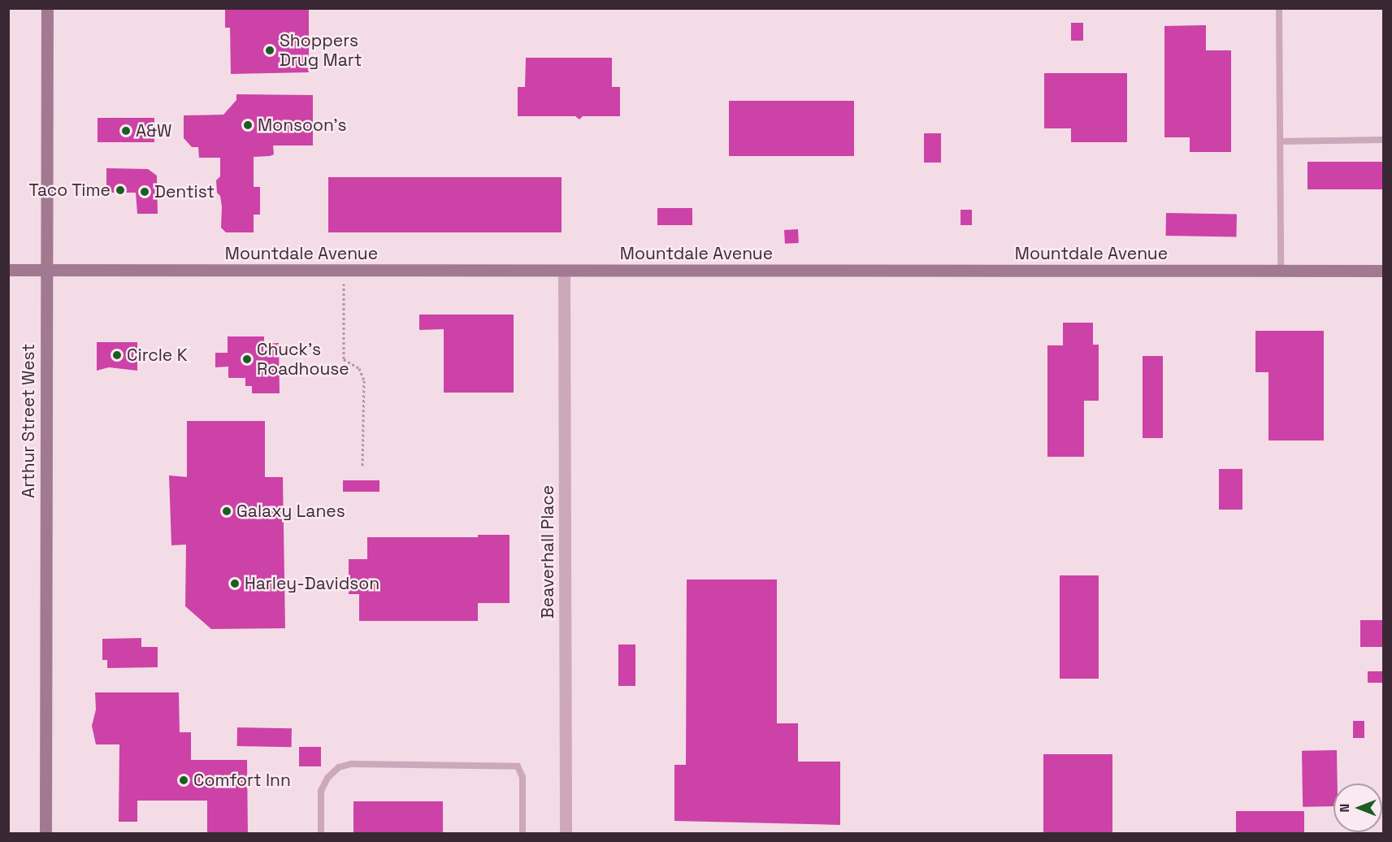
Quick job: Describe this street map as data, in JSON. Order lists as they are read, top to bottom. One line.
{"streets":{"street":["Mountdale Avenue","Arthur Street West","Beaverhall Place"]},"crossings":[["Mountdale Avenue","Arthur Street West"],["Mountdale Avenue","Beaverhall Place"]],"places":["Shoppers Drug Mart","Monsoon's","A&W","Taco Time","Dentist","Circle K","Chuck's Roadhouse","Galaxy Lanes","Harley-Davidson","Comfort Inn"],"north":"left"}
